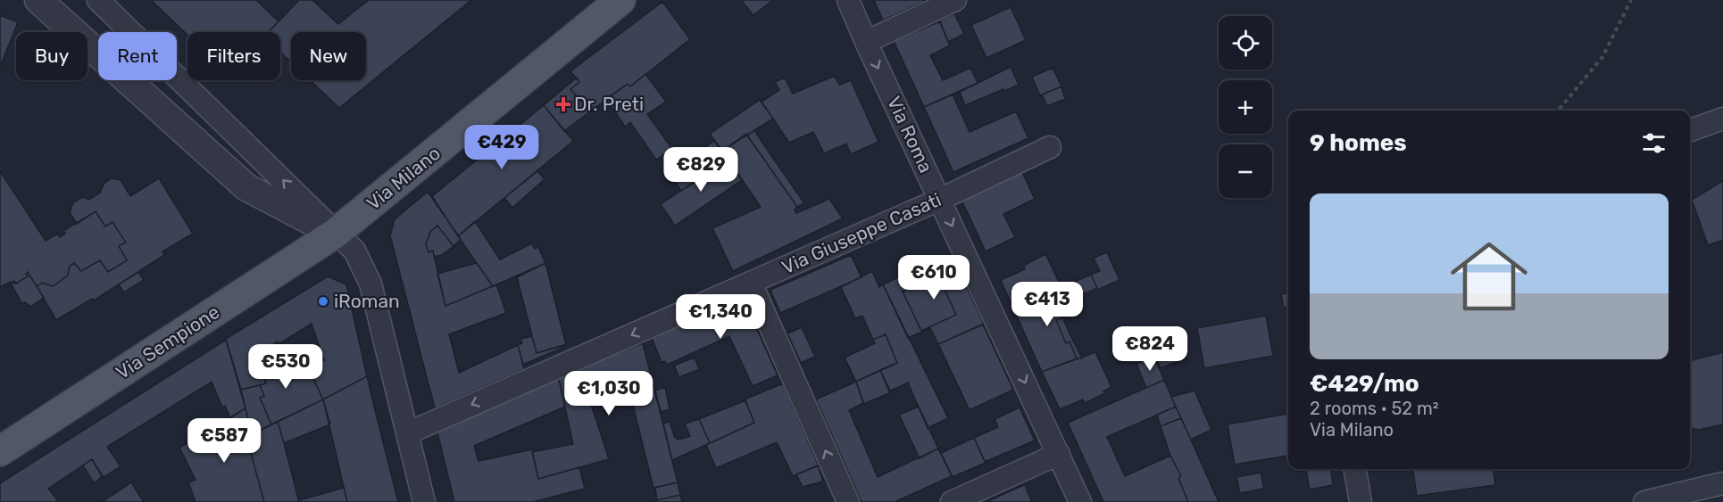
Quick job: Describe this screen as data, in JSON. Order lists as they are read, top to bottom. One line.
{"streets":{"main road":["Via Milano","Via Sempione"],"street":["Via Roma","Via Giuseppe Casati"]},"crossings":[["Via Roma","Via Giuseppe Casati"],["Via Milano","Via Sempione"]],"one_way":["Via Roma","Via Giuseppe Casati"],"places":{"health":["Dr. Preti"],"other":["iRoman"]},"page":{"map_buttons":["+","−"],"chip":["Buy","Rent","Filters","New"],"heading":"9 homes","price":["€429","€829","€610","€413","€1,340","€824","€530","€1,030","€587"],"list":[{"name":"€429/mo","note":"2 rooms · 52 m² · Via Milano"}]}}
